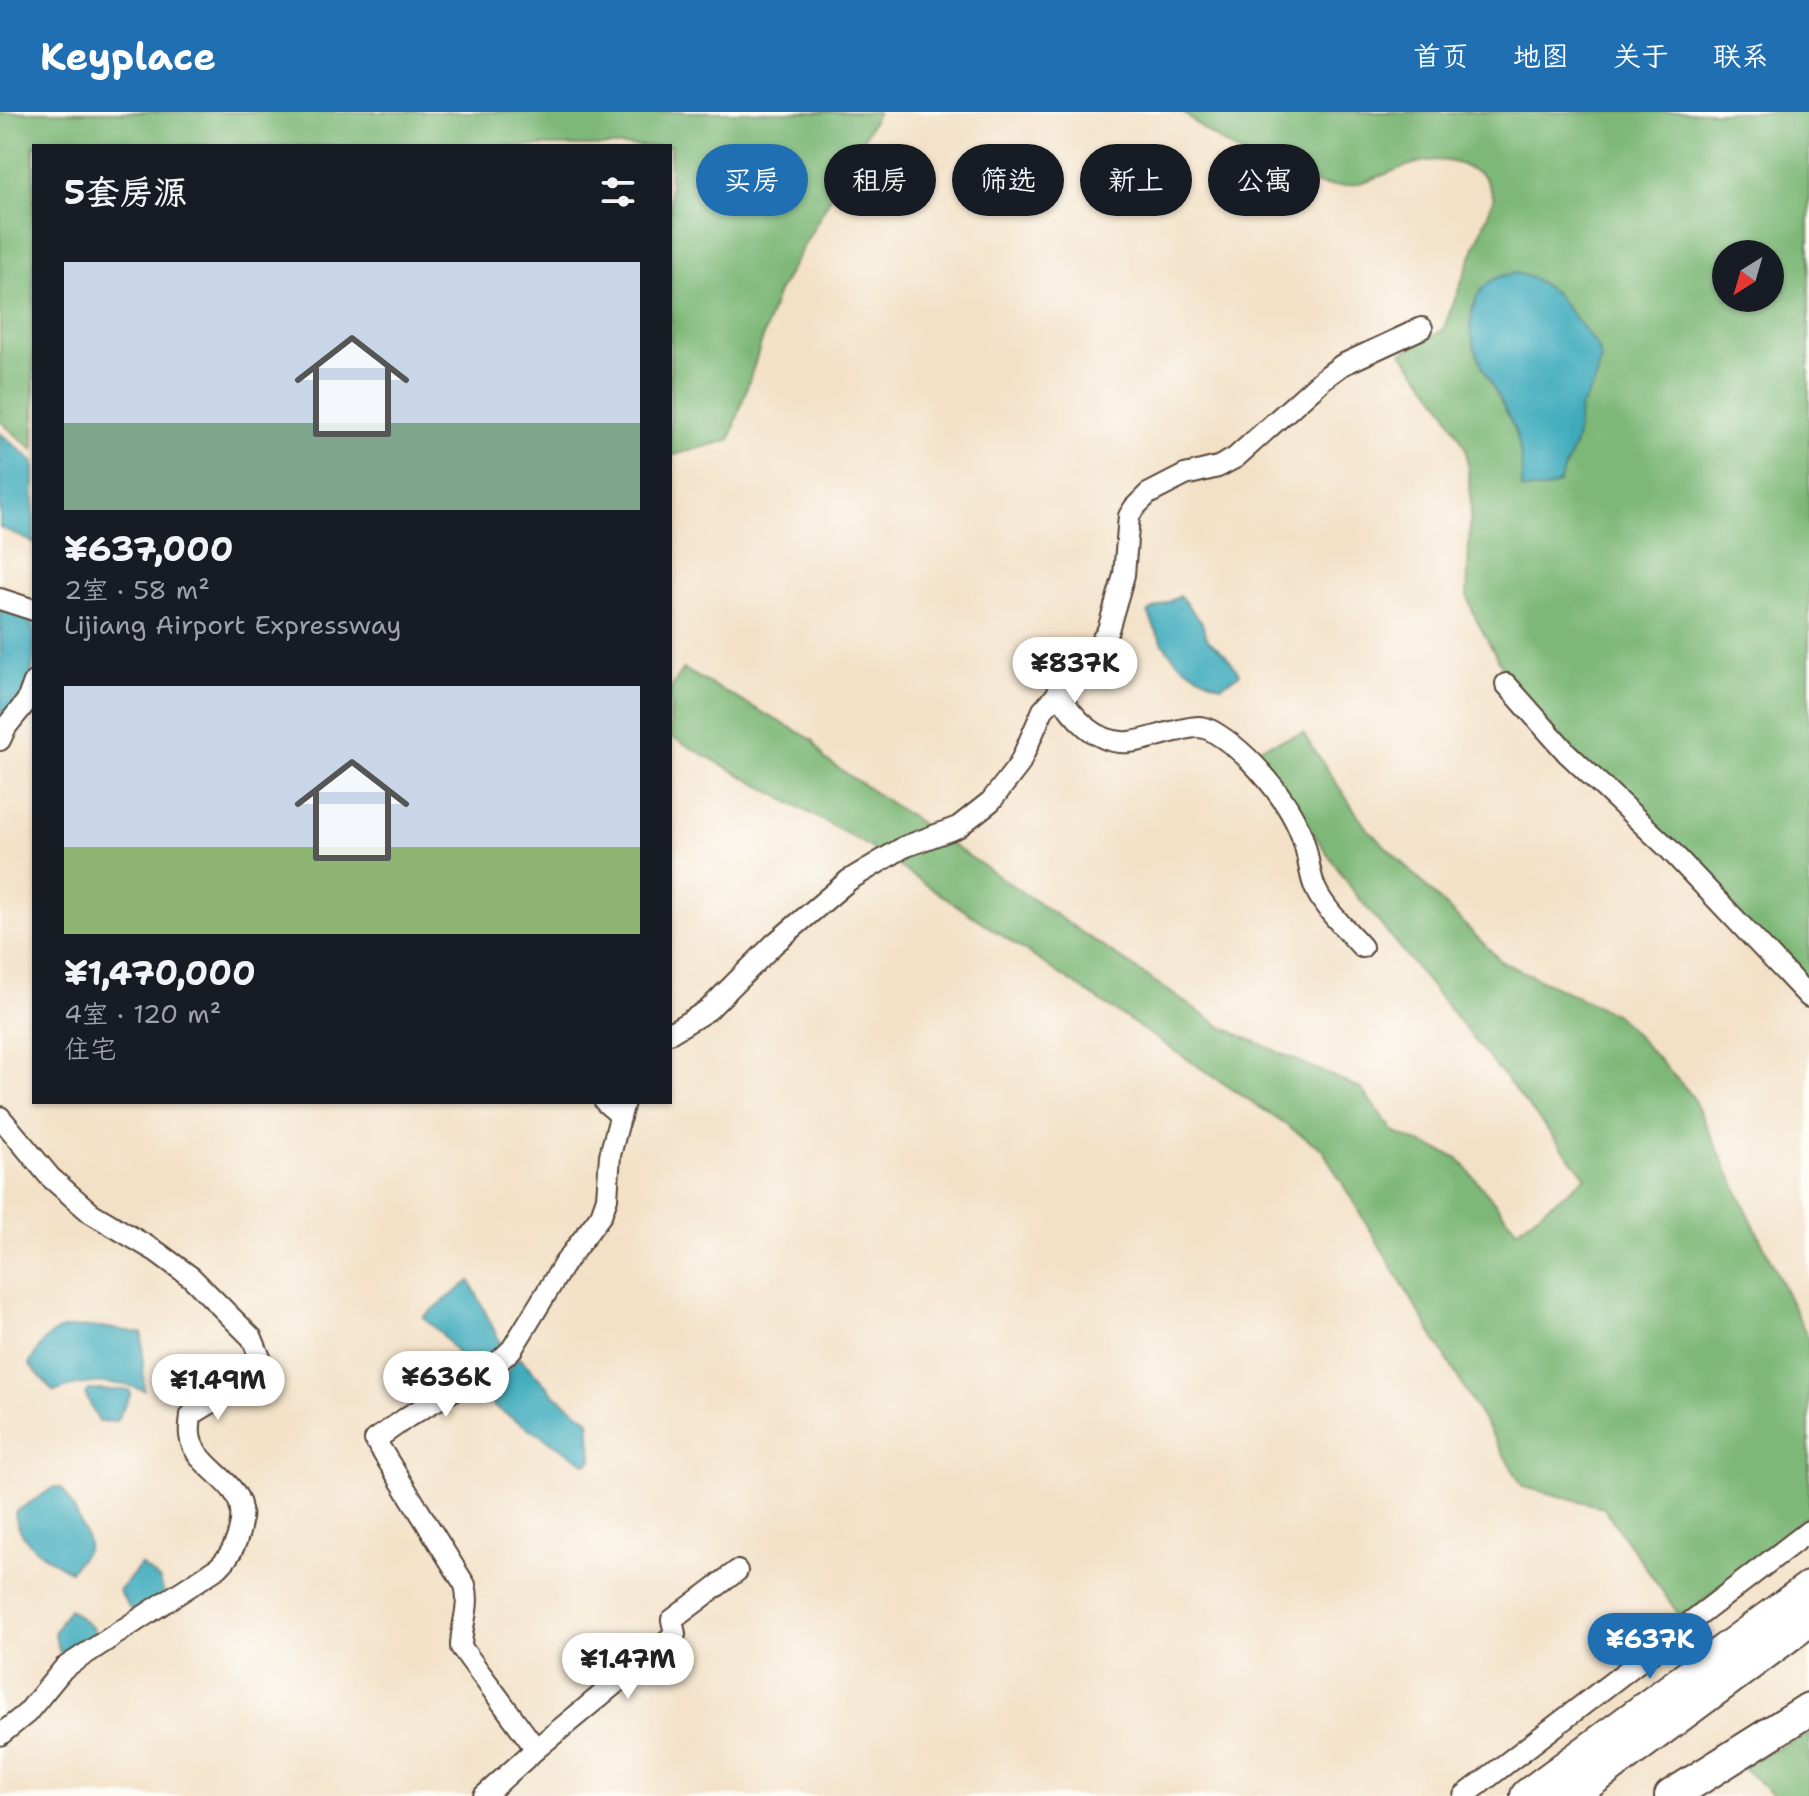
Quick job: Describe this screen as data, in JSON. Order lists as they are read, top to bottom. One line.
{"north":"bottom left","page":{"header":"Keyplace","nav":["首页","地图","关于","联系"],"chip":["买房","租房","筛选","新上","公寓"],"heading":"5套房源","list":[{"name":"¥637,000","note":"2室 · 58 m² · Lijiang Airport Expressway"},{"name":"¥1,470,000","note":"4室 · 120 m² · 住宅"}],"price":["¥837K","¥636K","¥1.49M","¥637K","¥1.47M"]}}
